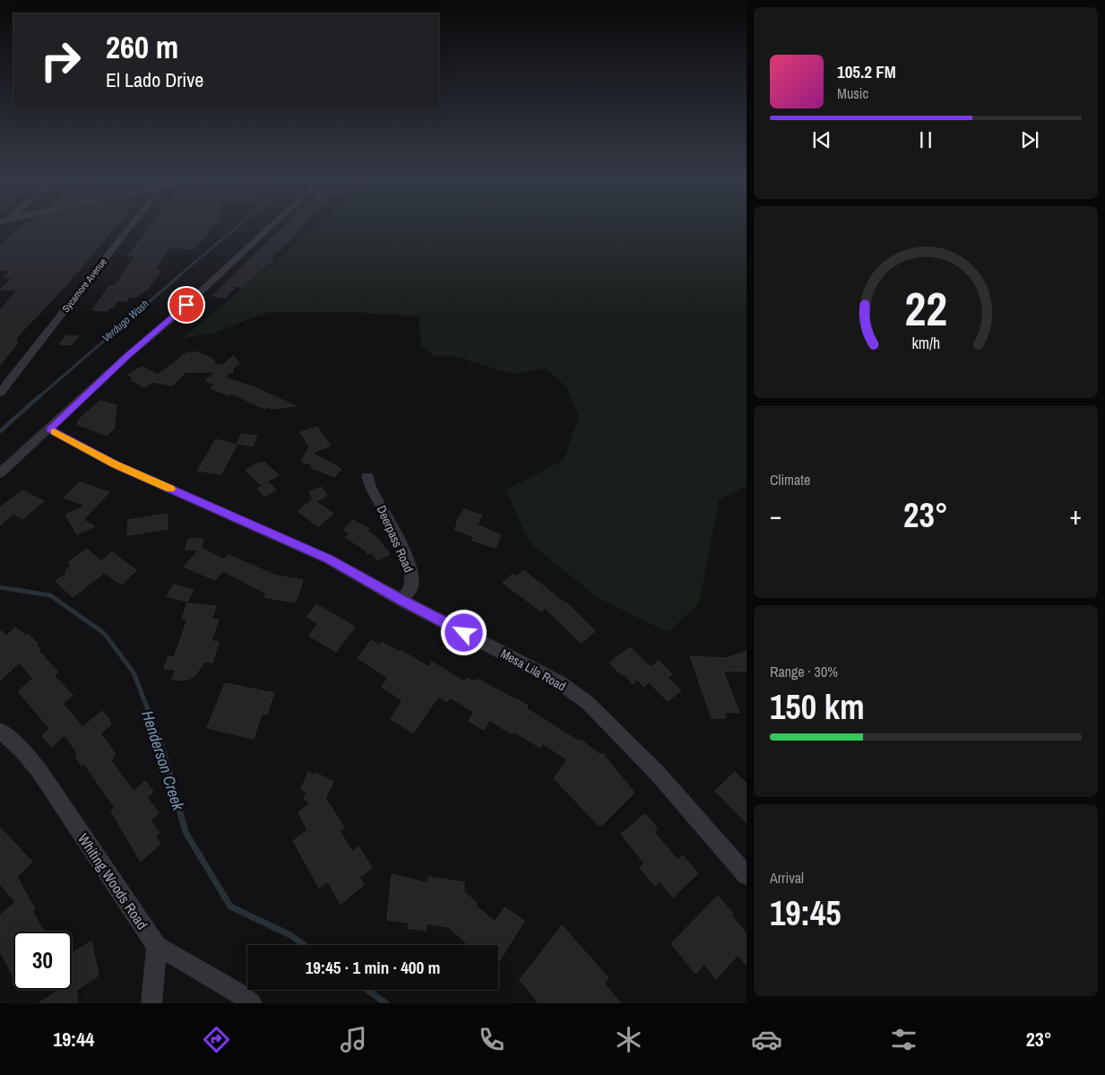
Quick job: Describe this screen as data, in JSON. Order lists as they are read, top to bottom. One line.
{"streets":{"street":["Sycamore Avenue","Deerpass Road","Mesa Lila Road","Whiting Woods Road"]},"crossings":[["Deerpass Road","Mesa Lila Road"]],"water":["Verdugo Wash","Henderson Creek"],"page":{"turn":["260 m","El Lado Drive"],"song":["105.2 FM","Music"],"tile":["Climate",["Range · 30%","150 km"],["Arrival","19:45"]],"heat":["−","23°","+"],"limit":"30","trip":"19:45 · 1 min · 400 m","tabs":["19:44","23°"],"gauge":["22","km/h"]}}
